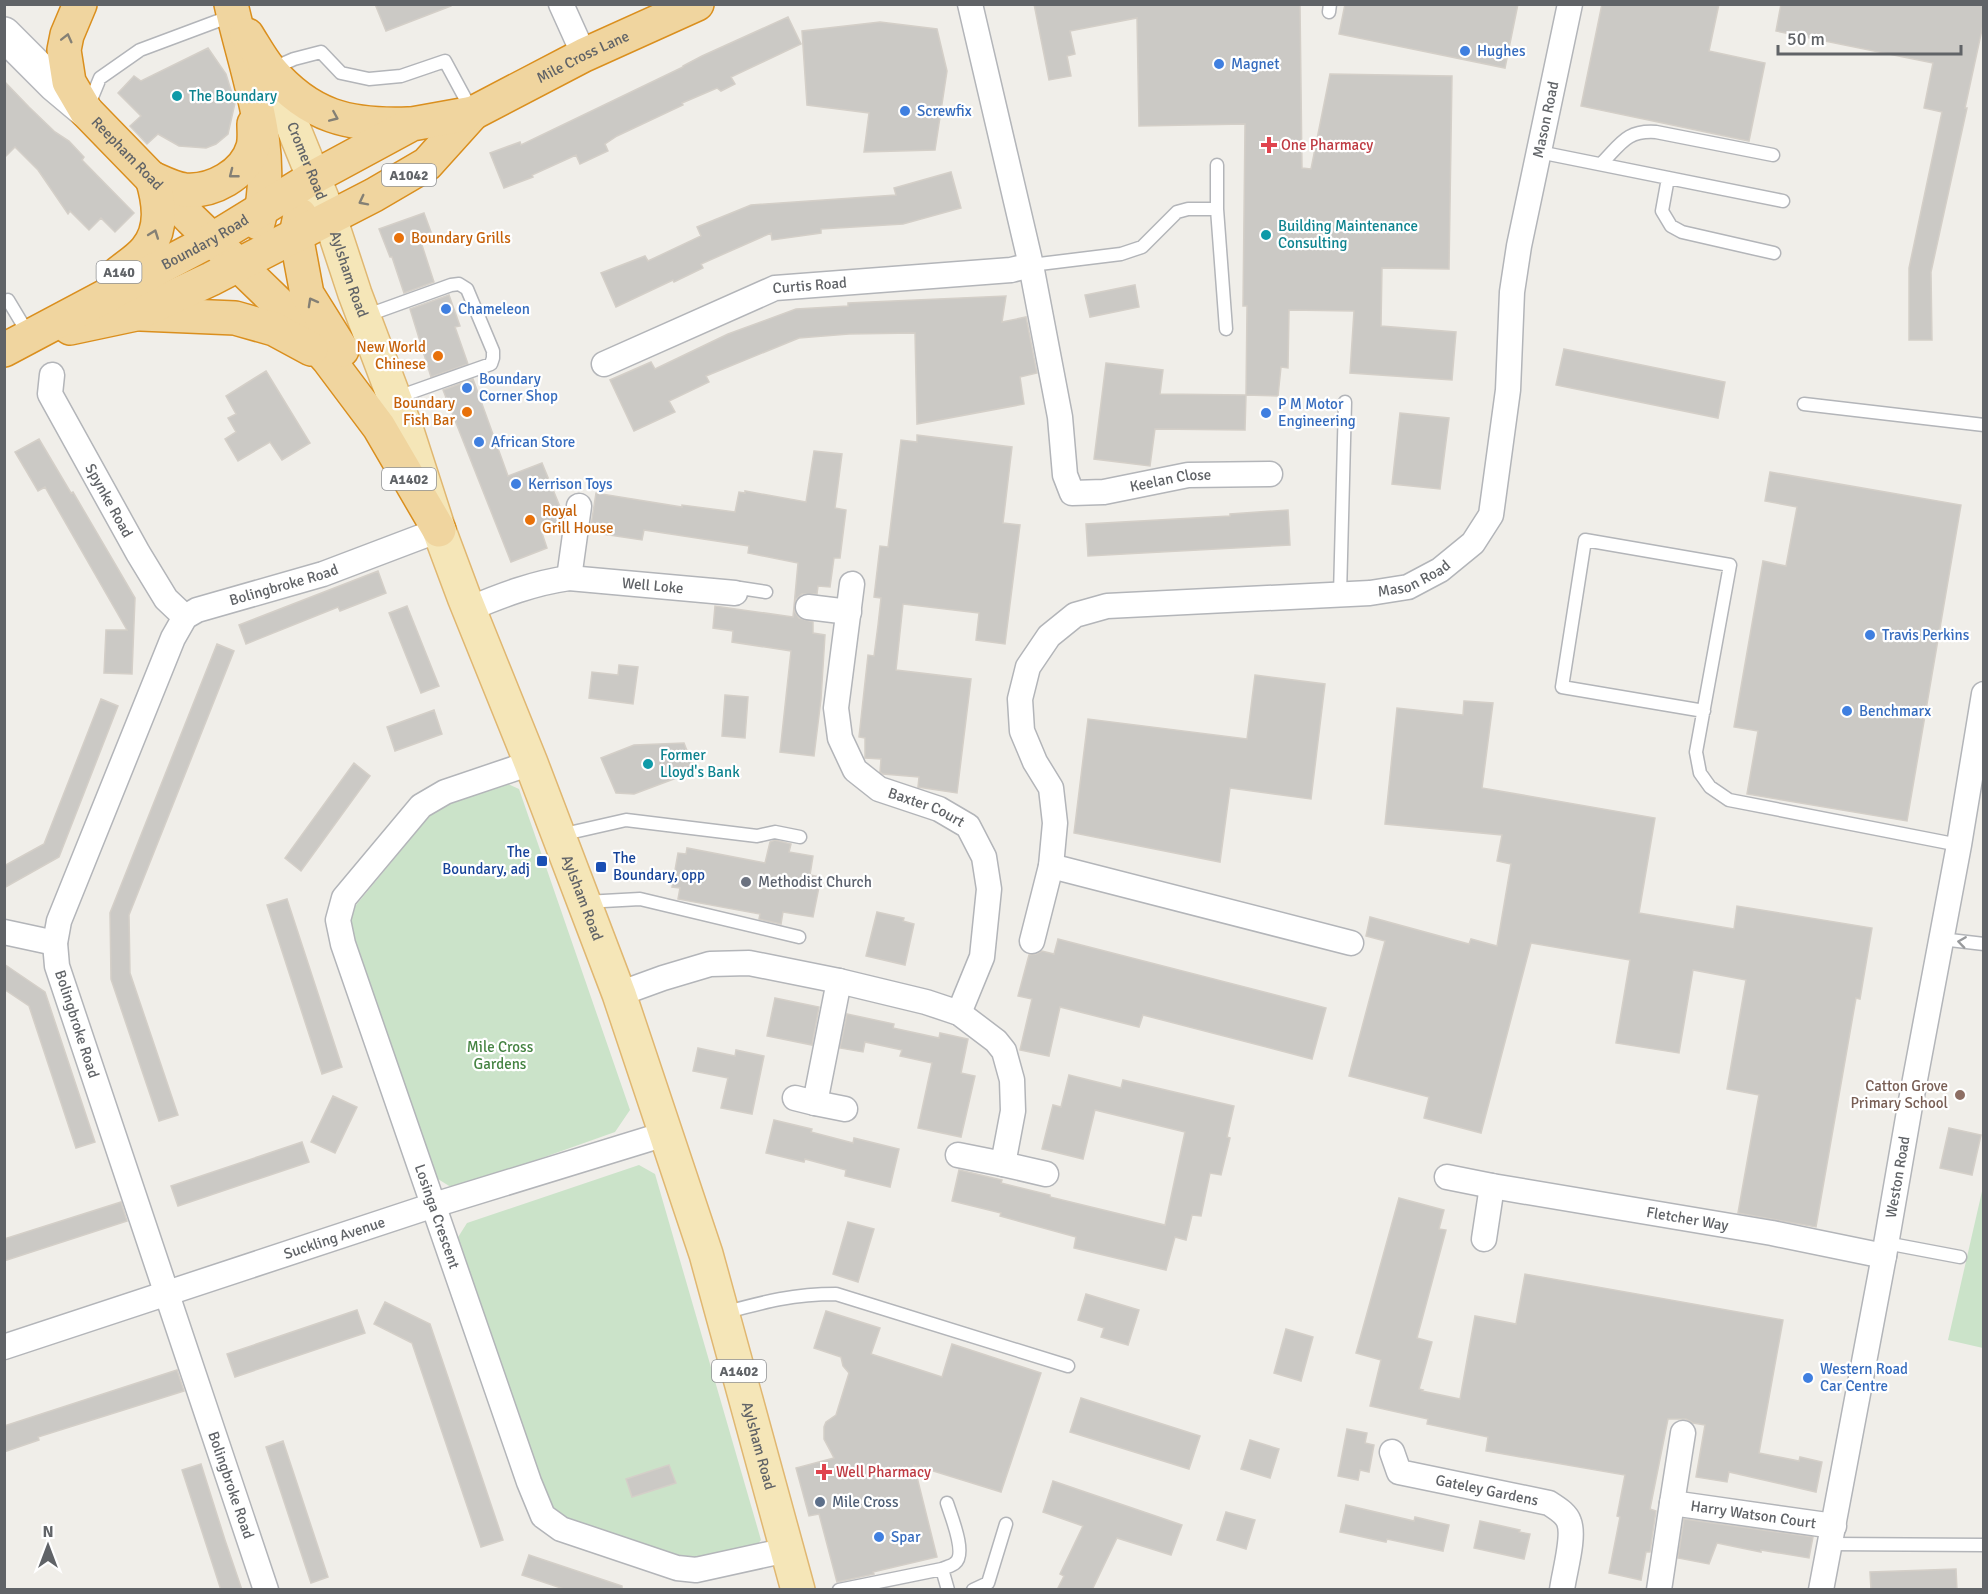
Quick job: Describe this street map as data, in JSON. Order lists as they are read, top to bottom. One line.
{"streets":{"highway":["Mile Cross Lane","Reepham Road","Cromer Road","A1042","Boundary Road","A140","A1402"],"main road":["Aylsham Road"],"street":["Mason Road","Curtis Road","Keelan Close","Spynke Road","Bolingbroke Road","Well Loke","Baxter Court","Weston Road","Losinga Crescent","Fletcher Way","Suckling Avenue","Gateley Gardens","Harry Watson Court"]},"crossings":[["Mile Cross Lane","Cromer Road"],["Mile Cross Lane","Boundary Road"],["Mile Cross Lane","Aylsham Road"],["Reepham Road","Cromer Road"],["Reepham Road","Boundary Road"],["Cromer Road","Boundary Road"],["Cromer Road","Aylsham Road"],["Boundary Road","Aylsham Road"],["Aylsham Road","A1402"],["Aylsham Road","Bolingbroke Road"],["Aylsham Road","Well Loke"],["Aylsham Road","Losinga Crescent"],["Aylsham Road","Suckling Avenue"],["Curtis Road","Keelan Close"],["A1402","Bolingbroke Road"],["Spynke Road","Bolingbroke Road"],["Bolingbroke Road","Suckling Avenue"],["Weston Road","Fletcher Way"],["Weston Road","Harry Watson Court"],["Losinga Crescent","Suckling Avenue"]],"parks":["Mile Cross Gardens"],"places":{"other":["Hughes","Magnet","The Boundary","Screwfix","Building Maintenance Consulting","Boundary Grills","Chameleon","New World Chinese","Boundary Corner Shop","Boundary Fish Bar","P M Motor Engineering","African Store","Kerrison Toys","Royal Grill House","Travis Perkins","Benchmarx","Former Lloyd's Bank","Methodist Church","Catton Grove Primary School","Western Road Car Centre","Mile Cross","Spar"],"health":["One Pharmacy","Well Pharmacy"],"transit":["The Boundary, adj","The Boundary, opp"]},"scale_bar":"50 m","north":"top"}
